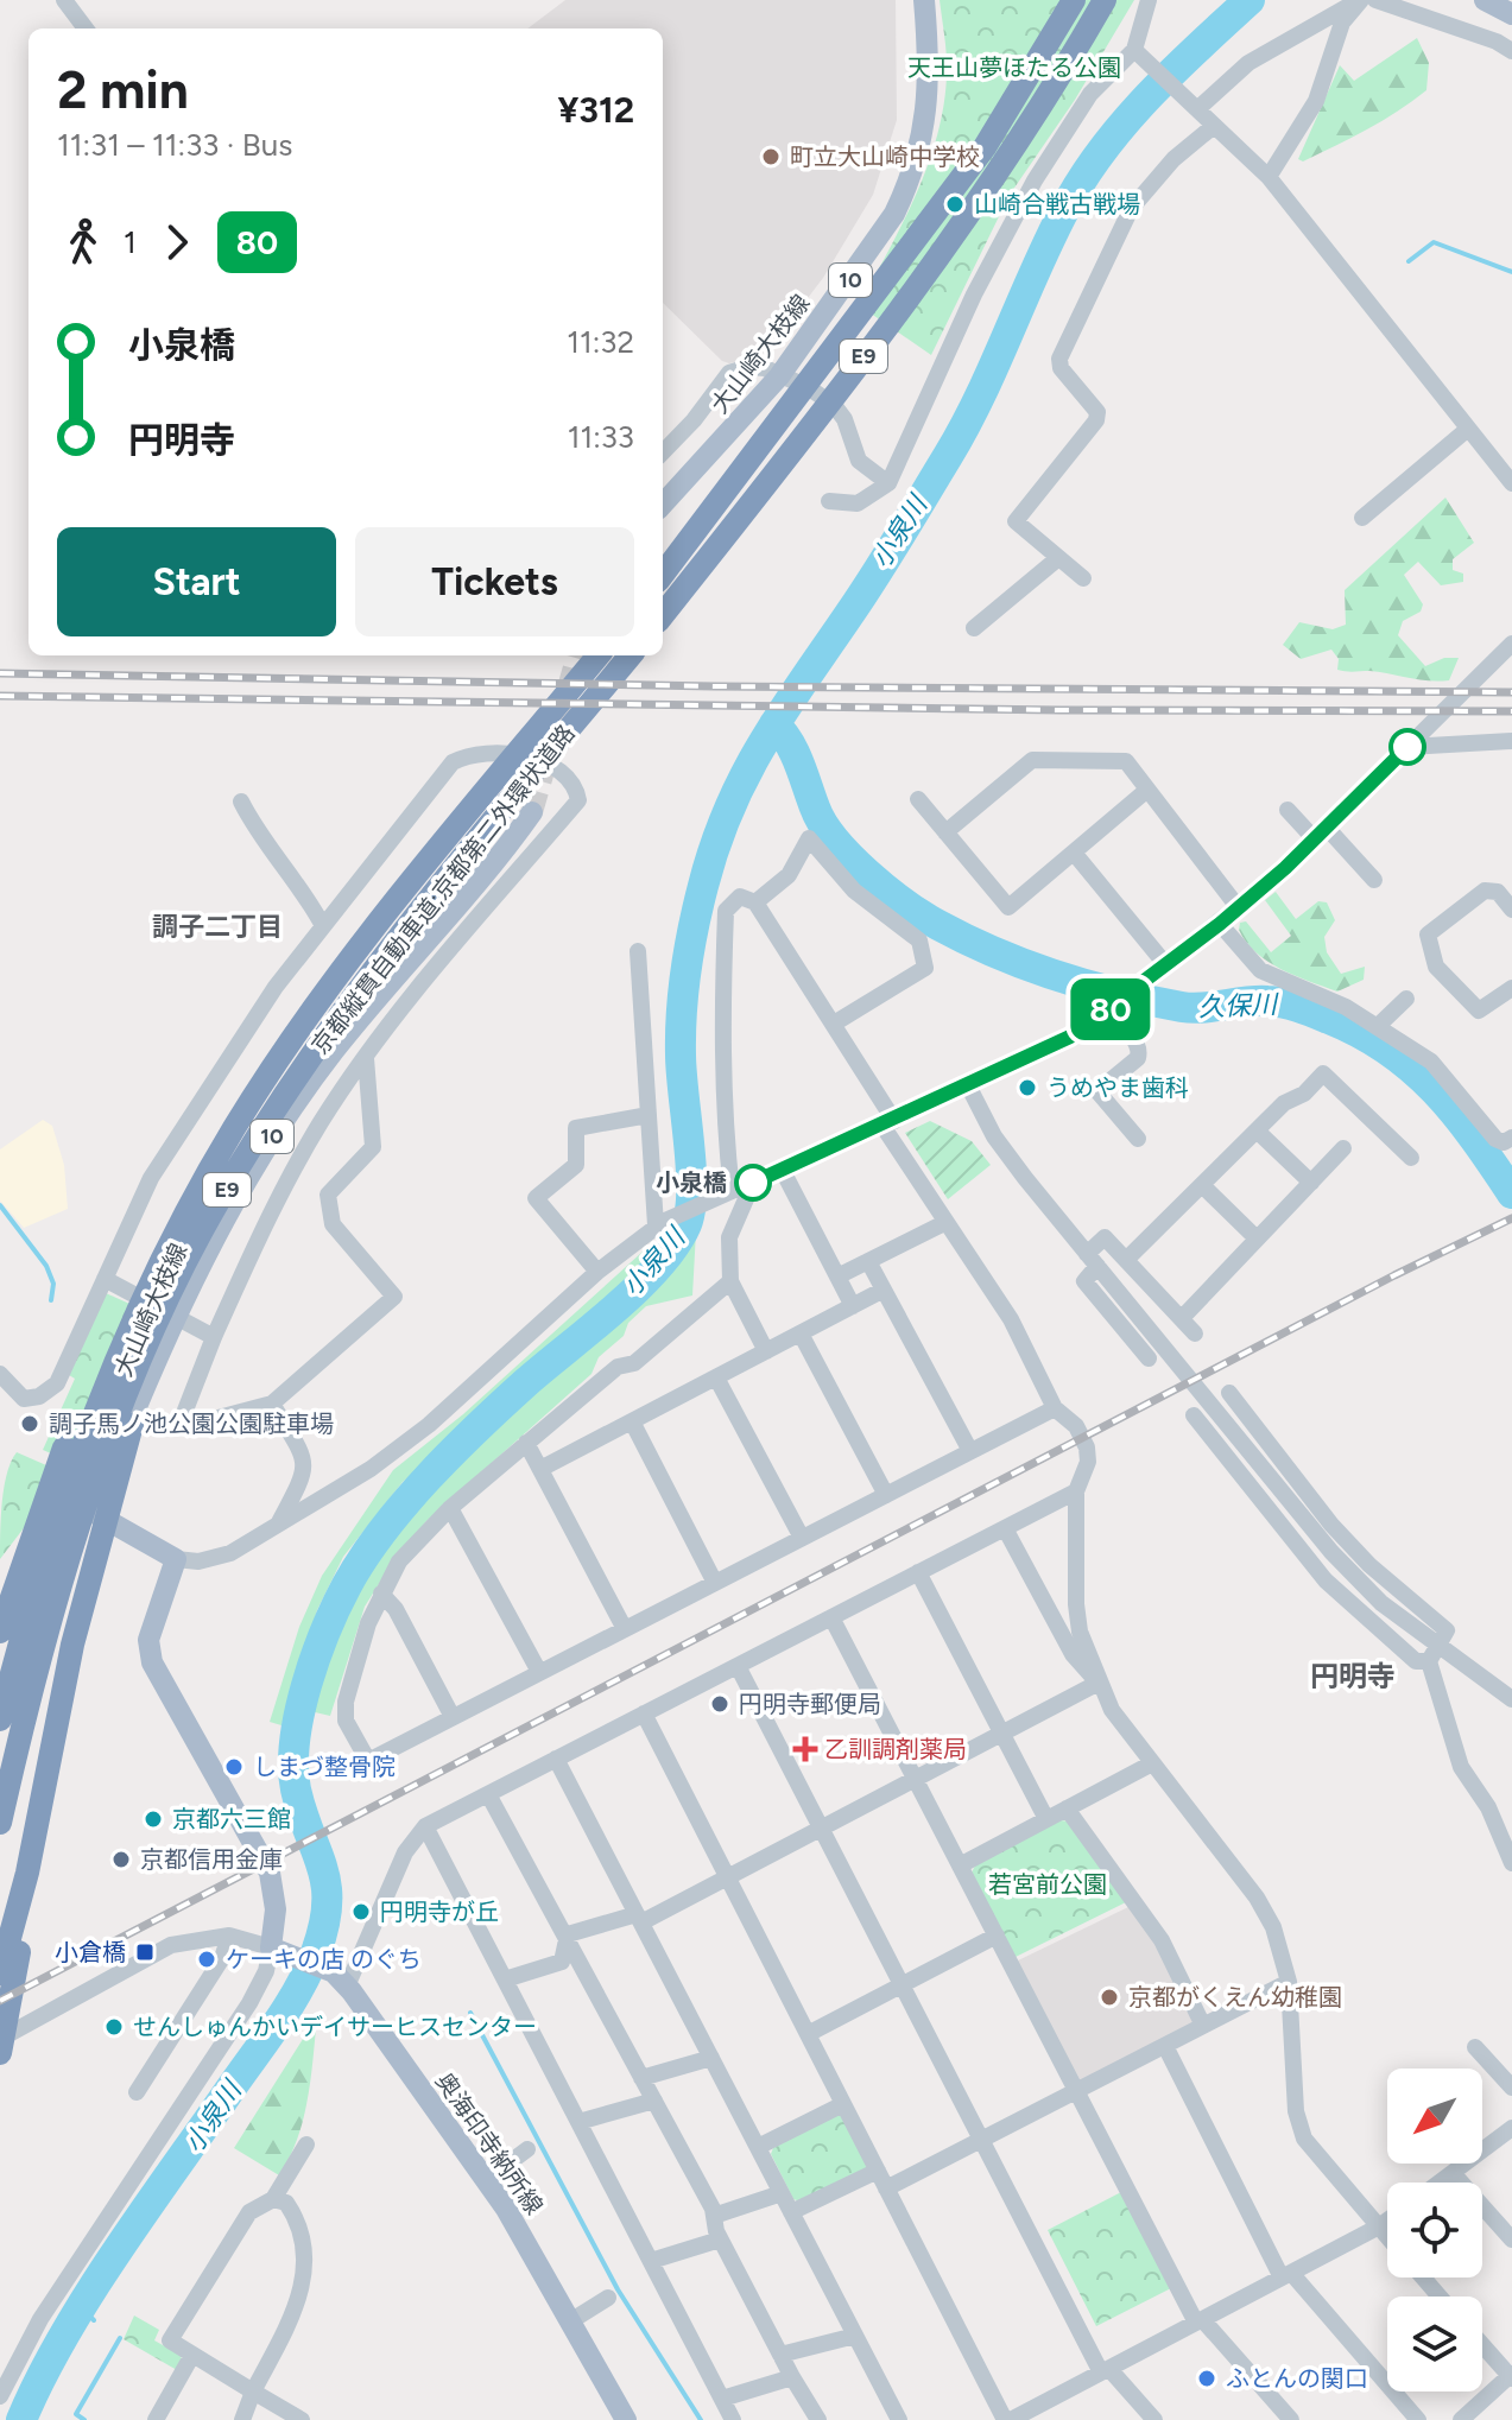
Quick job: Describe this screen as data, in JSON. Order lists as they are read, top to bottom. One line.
{"streets":{"highway":["E9","京都縦貫自動車道;京都第二外環状道路"],"main road":["10","大山崎大枝線","奥海印寺納所線"]},"districts":["調子二丁目","円明寺"],"water":["小泉川","久保川"],"parks":["天王山夢ほたる公園","若宮前公園"],"places":{"other":["町立大山崎中学校","山崎合戦古戦場","うめやま歯科","小泉橋","調子馬ノ池公園公園駐車場","円明寺郵便局","しまづ整骨院","京都六三館","京都信用金庫","円明寺が丘","ケーキの店 のぐち","京都がくえん幼稚園","せんしゅんかいデイサーヒスセンター","ふとんの関口"],"health":["乙訓調剤薬局"],"transit":["小倉橋"]},"lines":["bus line 80"],"north":"bottom left","page":{"on_map":"80","heading":["2 min","11:31 – 11:33 · Bus","¥312"],"legs":["1","80"],"list":[{"name":"小泉橋","value":"11:32"},{"name":"円明寺","value":"11:33"}],"buttons":["Start","Tickets"]}}
